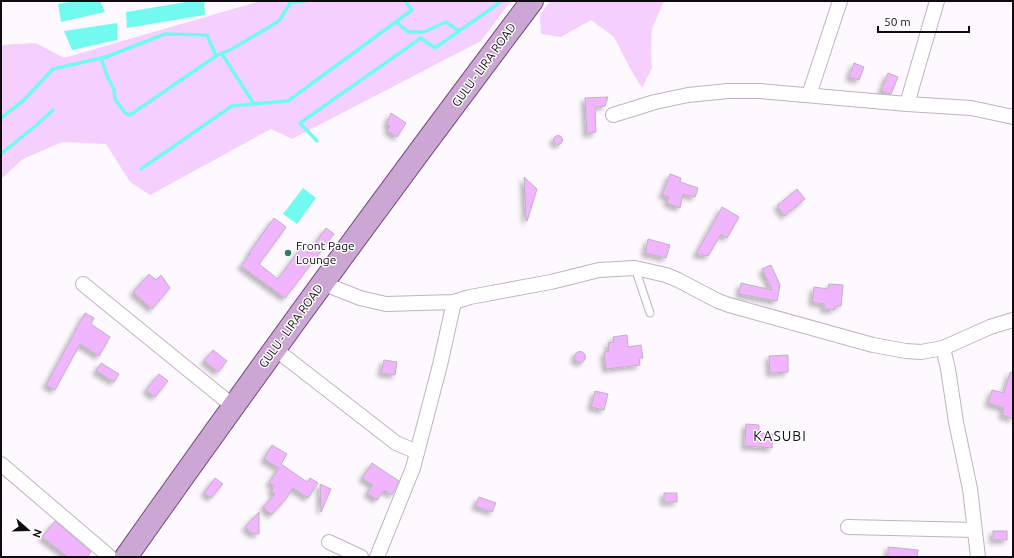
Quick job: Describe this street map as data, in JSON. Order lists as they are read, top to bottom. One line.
{"streets":{"main road":["GULU - LIRA ROAD"]},"districts":["KASUBI"],"places":["Front Page Lounge"],"scale_bar":"50 m","north":"right"}
